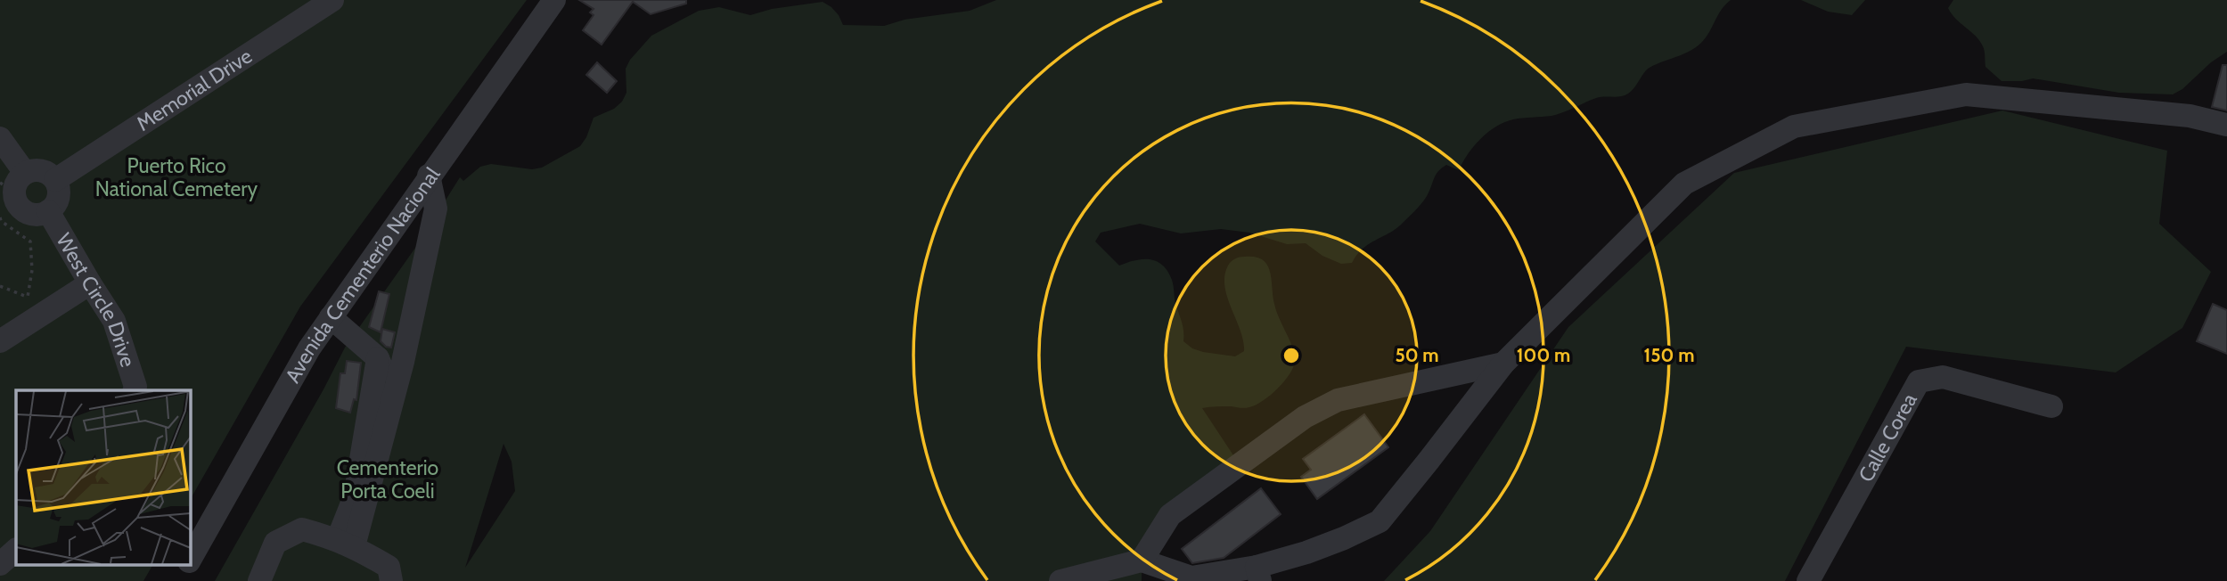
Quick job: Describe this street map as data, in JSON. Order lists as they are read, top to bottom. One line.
{"streets":{"street":["Memorial Drive","Avenida Cementerio Nacional","West Circle Drive","Calle Corea"]},"crossings":[["Memorial Drive","West Circle Drive"]],"parks":["Puerto Rico National Cemetery","Cementerio Porta Coeli"],"rings":["50 m","100 m","150 m"]}
